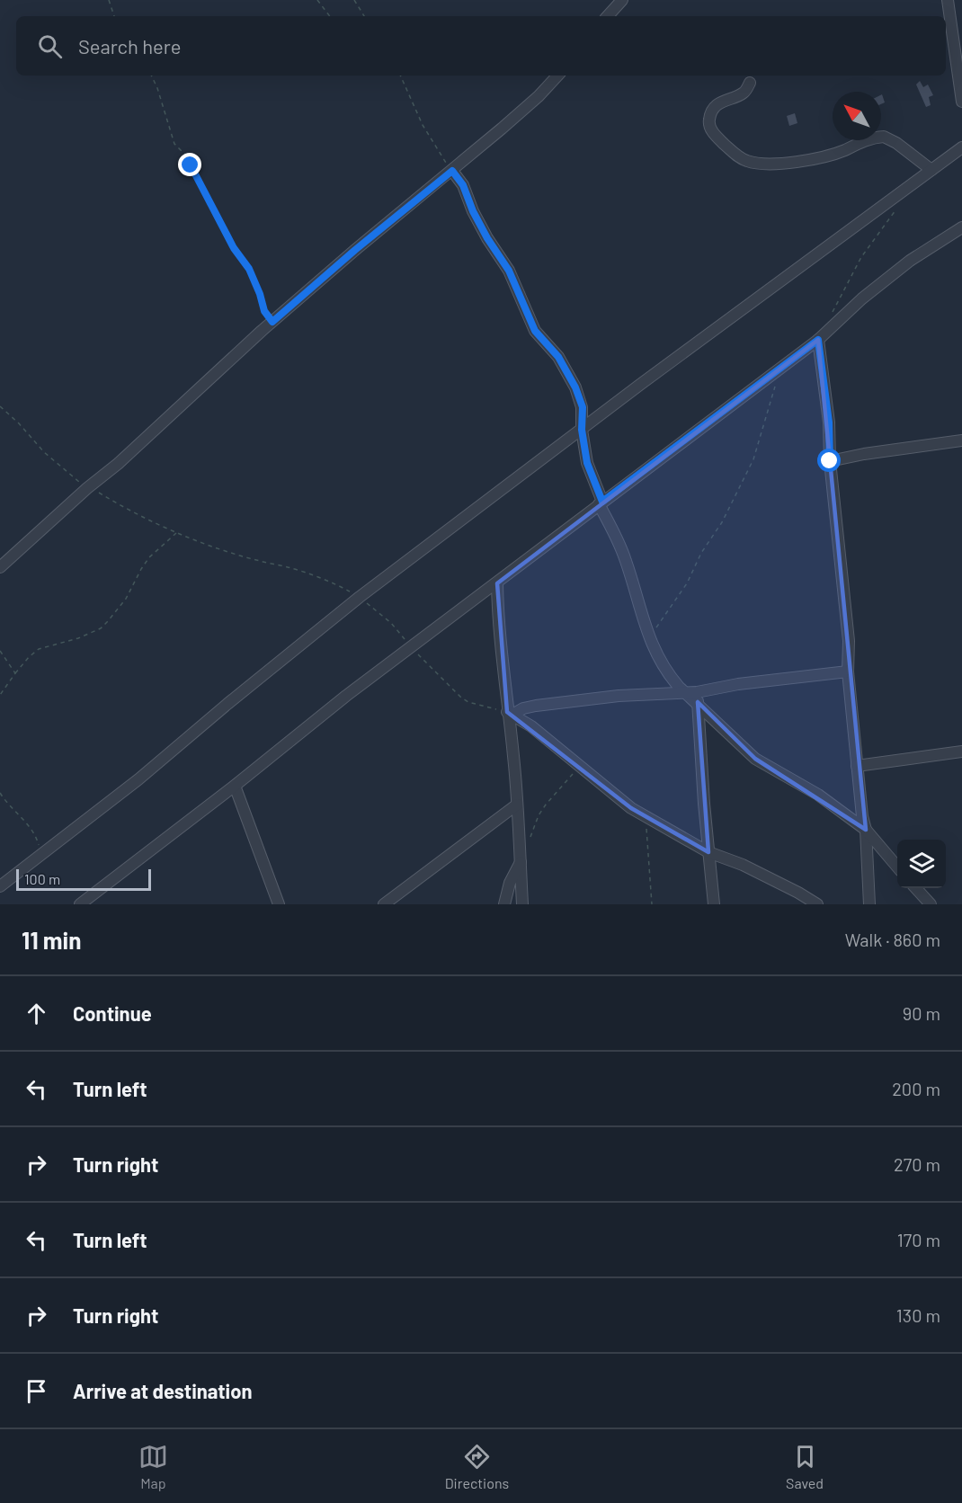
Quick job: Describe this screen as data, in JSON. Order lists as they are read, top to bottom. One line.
{"scale_bar":"100 m","north":"top left","page":{"search":"Search here","scale":"100 m","heading":["11 min","Walk · 860 m"],"list":[["Continue","90 m"],["Turn left","200 m"],["Turn right","270 m"],["Turn left","170 m"],["Turn right","130 m"],"Arrive at destination"],"nav":["Map","Directions","Saved"]}}
